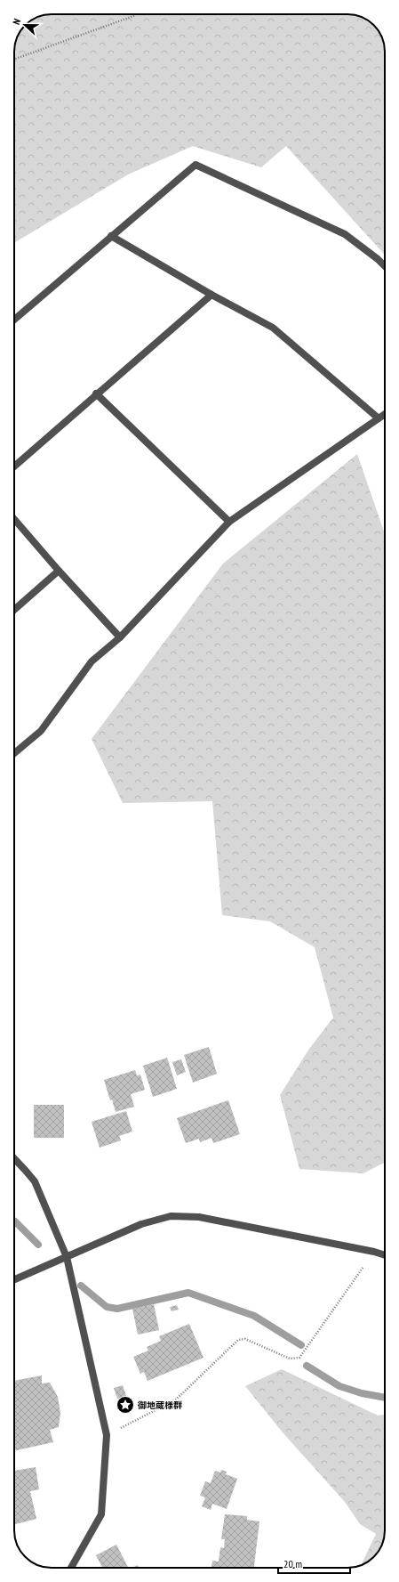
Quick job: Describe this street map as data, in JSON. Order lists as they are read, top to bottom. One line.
{"places":{"place":["御地蔵様群"]},"scale_bar":"20 m","north":"left"}
